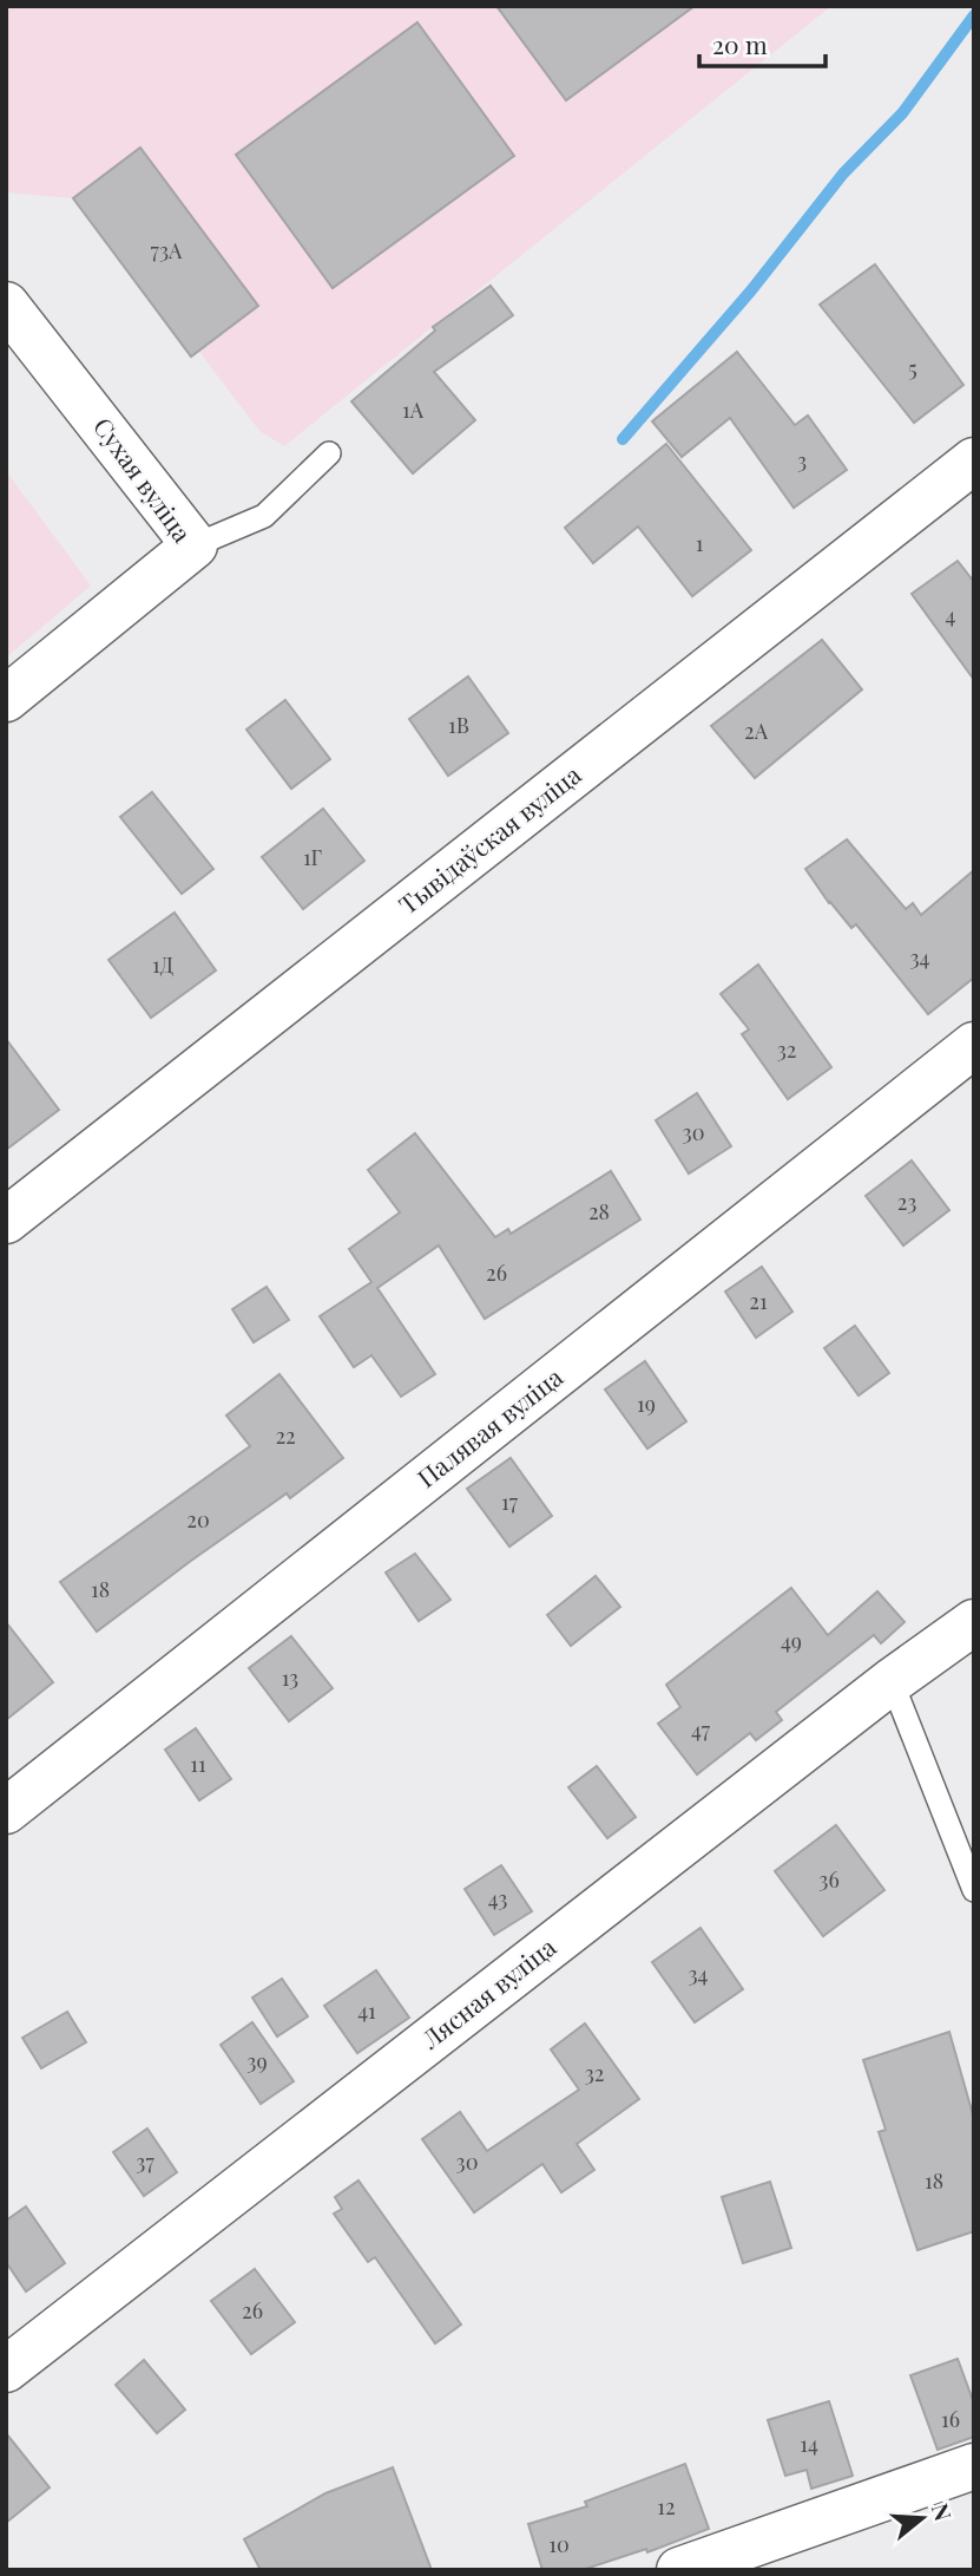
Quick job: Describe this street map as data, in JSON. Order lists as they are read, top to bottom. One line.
{"streets":{"street":["Сухая вуліца","Тывідаўская вуліца","Палявая вуліца","Лясная вуліца"]},"house_numbers":["73А","5","1А","3","1","4","1В","2А","1Г","34","1Д","32","30","23","28","26","21","19","22","17","20","18","49","13","47","11","36","43","34","41","39","32","37","30","18","26","16","14","12","10"],"scale_bar":"20 m","north":"right"}
